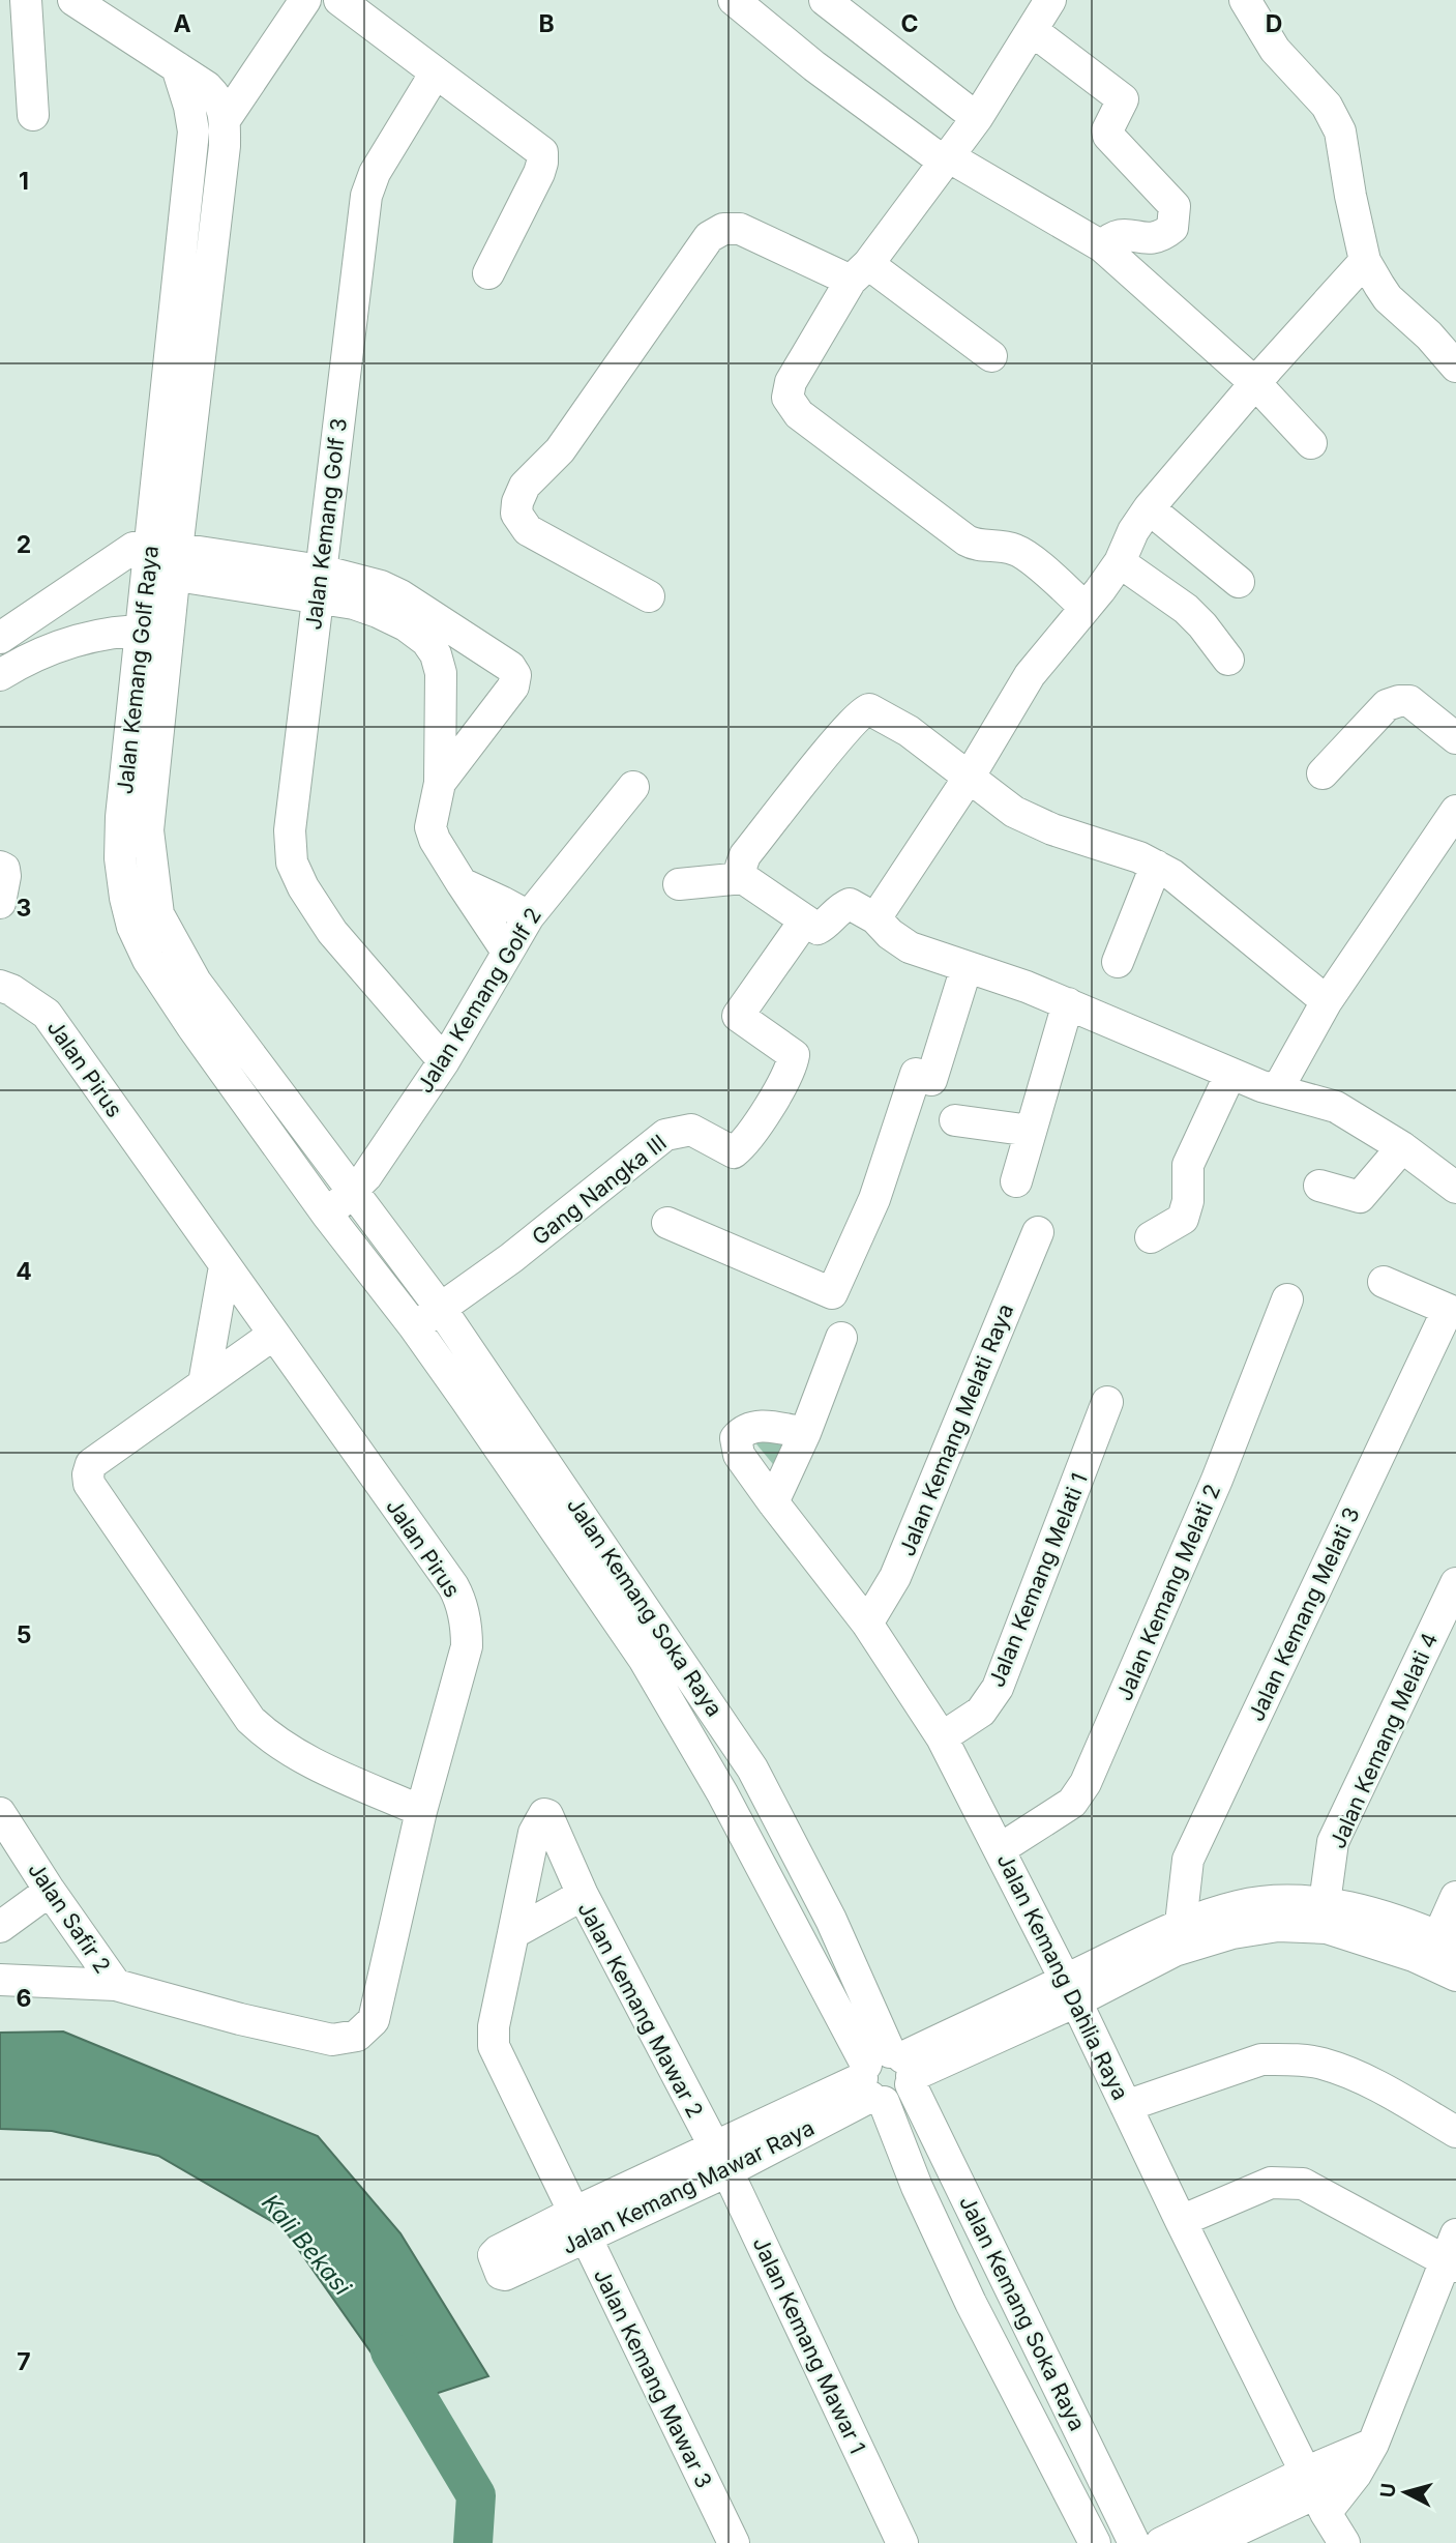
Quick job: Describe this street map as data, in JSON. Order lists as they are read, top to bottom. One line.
{"streets":{"street":["Jalan Kemang Golf 3","Jalan Kemang Golf Raya","Jalan Kemang Golf 2","Jalan Pirus","Gang Nangka III","Jalan Kemang Melati Raya","Jalan Kemang Melati 1","Jalan Kemang Melati 2","Jalan Kemang Soka Raya","Jalan Kemang Melati 3","Jalan Kemang Melati 4","Jalan Safir 2","Jalan Kemang Dahlia Raya","Jalan Kemang Mawar 2","Jalan Kemang Mawar Raya","Jalan Kemang Mawar 1","Jalan Kemang Mawar 3"]},"crossings":[["Jalan Kemang Golf 3","Jalan Kemang Golf 2"],["Jalan Kemang Golf Raya","Jalan Kemang Golf 2"],["Jalan Kemang Golf Raya","Jalan Kemang Soka Raya"],["Jalan Kemang Golf 2","Jalan Kemang Soka Raya"],["Jalan Pirus","Jalan Safir 2"],["Gang Nangka III","Jalan Kemang Soka Raya"],["Jalan Kemang Melati Raya","Jalan Kemang Dahlia Raya"],["Jalan Kemang Melati 1","Jalan Kemang Dahlia Raya"],["Jalan Kemang Melati 2","Jalan Kemang Dahlia Raya"],["Jalan Kemang Soka Raya","Jalan Kemang Mawar Raya"],["Jalan Kemang Melati 3","Jalan Kemang Mawar Raya"],["Jalan Kemang Melati 4","Jalan Kemang Mawar Raya"],["Jalan Kemang Dahlia Raya","Jalan Kemang Mawar Raya"],["Jalan Kemang Mawar 2","Jalan Kemang Mawar Raya"],["Jalan Kemang Mawar 2","Jalan Kemang Mawar 1"],["Jalan Kemang Mawar Raya","Jalan Kemang Mawar 1"],["Jalan Kemang Mawar Raya","Jalan Kemang Mawar 3"]],"water":["Kali Bekasi"],"north":"left","grid":{"columns":["A","B","C","D"],"rows":["1","2","3","4","5","6","7"]}}
